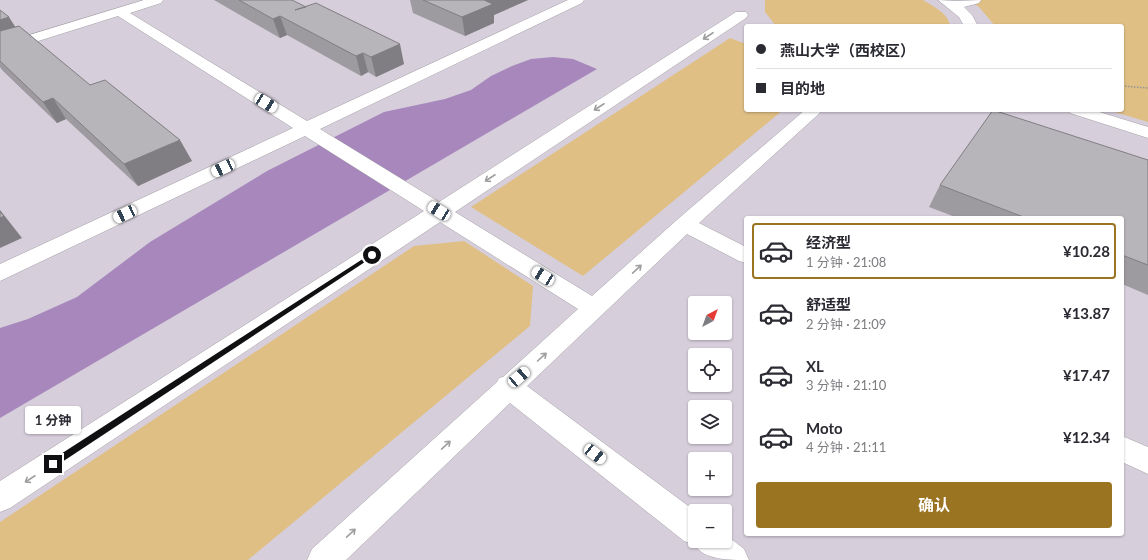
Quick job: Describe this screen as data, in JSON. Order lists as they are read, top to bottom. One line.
{"north":"top right","page":{"banner":["燕山大学（西校区）","目的地"],"list":[{"name":"经济型","note":"1 分钟 · 21:08","value":"¥10.28"},{"name":"舒适型","note":"2 分钟 · 21:09","value":"¥13.87"},{"name":"XL","note":"3 分钟 · 21:10","value":"¥17.47"},{"name":"Moto","note":"4 分钟 · 21:11","value":"¥12.34"}],"map_buttons":["+","−"],"bubble":"1 分钟","buttons":"确认"}}
